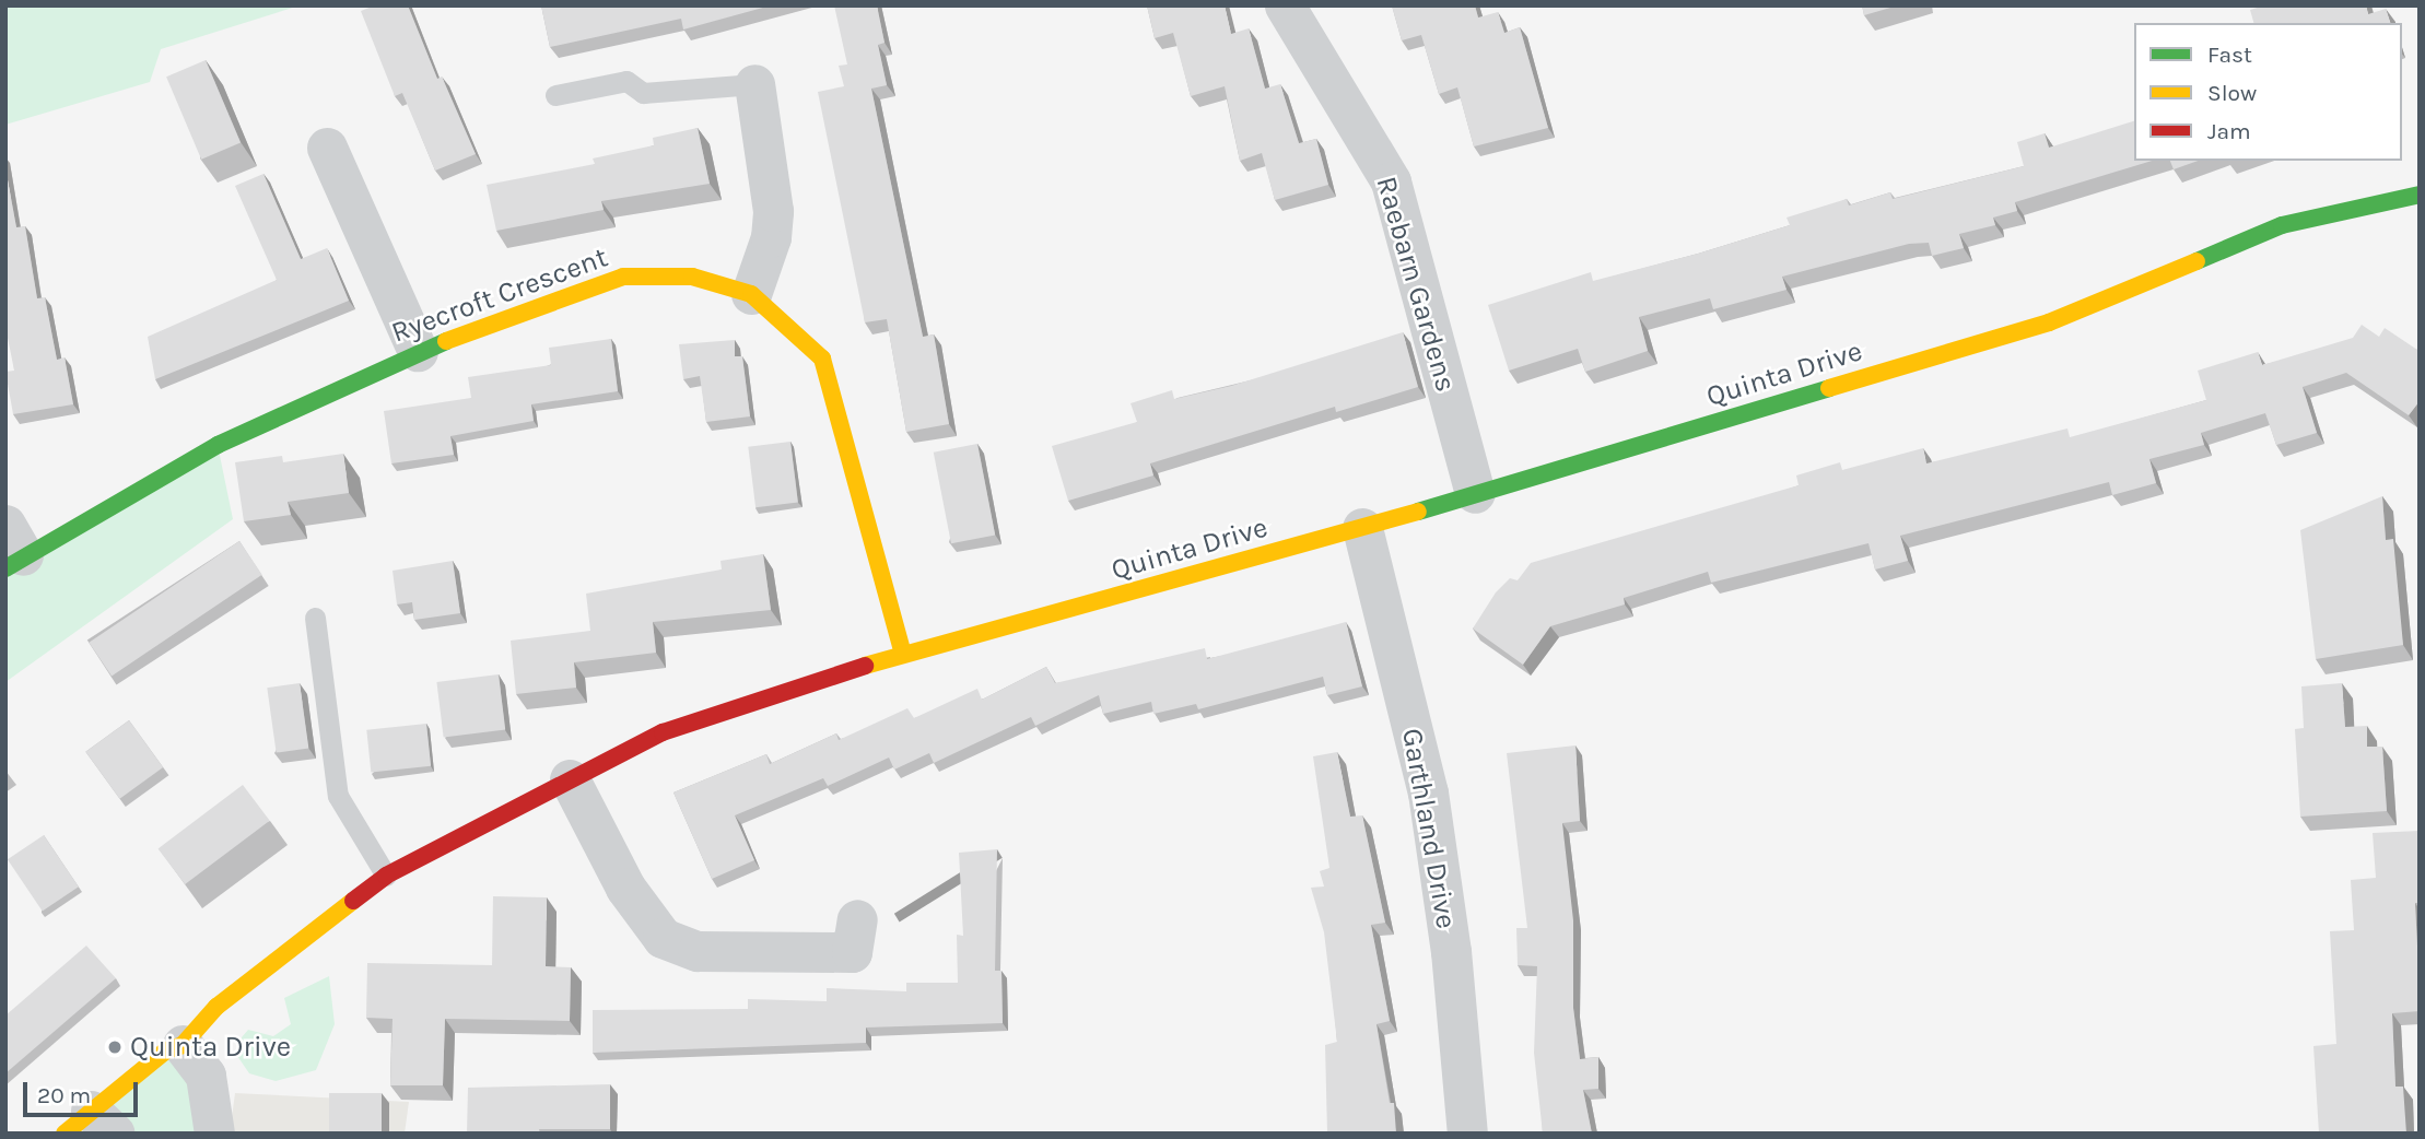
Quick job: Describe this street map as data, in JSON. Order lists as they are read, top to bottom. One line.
{"streets":{"street":["Raebarn Gardens","Ryecroft Crescent","Quinta Drive","Garthland Drive"]},"crossings":[["Raebarn Gardens","Quinta Drive"],["Ryecroft Crescent","Quinta Drive"],["Quinta Drive","Garthland Drive"]],"places":["Quinta Drive"],"legend":["Fast","Slow","Jam"],"scale_bar":"20 m"}
